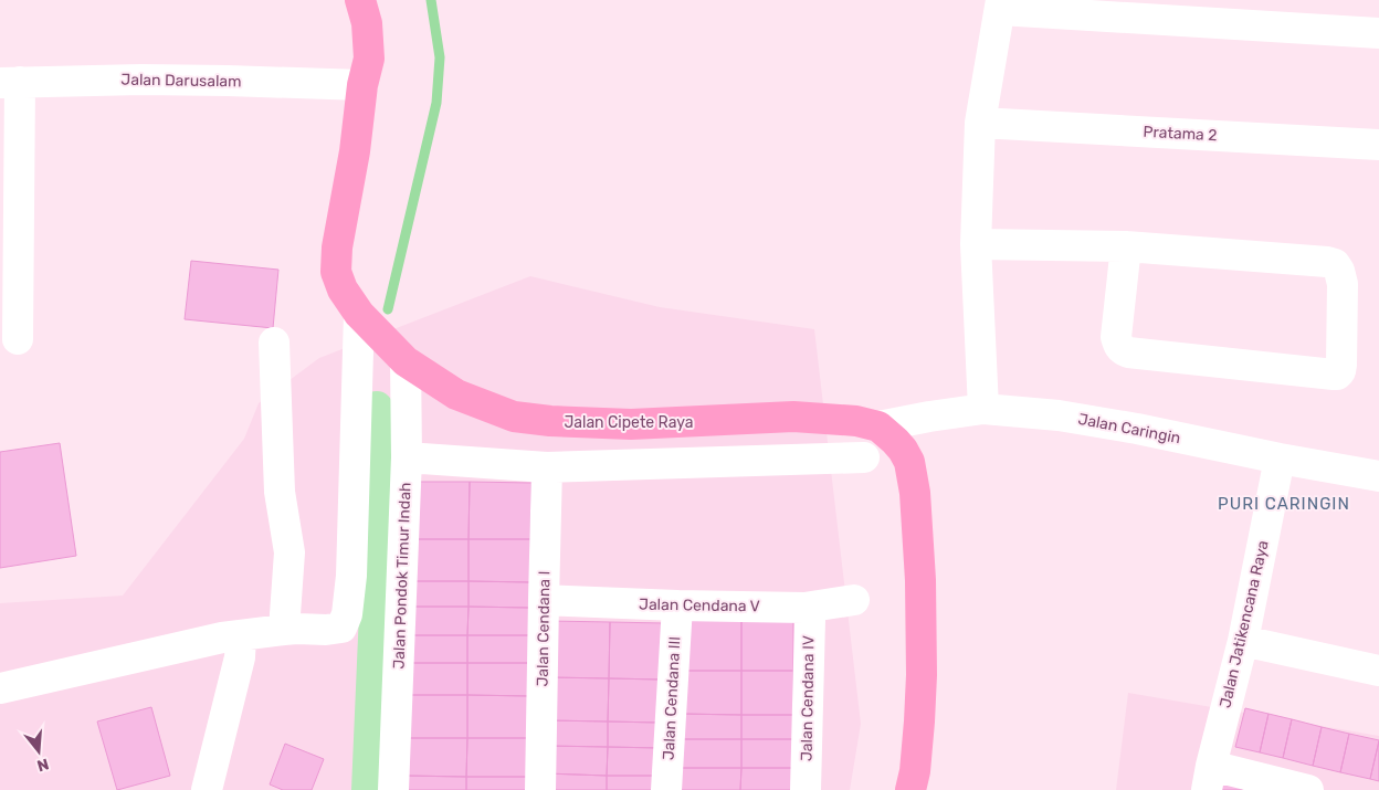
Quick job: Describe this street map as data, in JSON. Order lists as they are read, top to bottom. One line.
{"streets":{"main road":["Jalan Cipete Raya"],"street":["Jalan Darusalam","Pratama 2","Jalan Caringin","Jalan Pondok Timur Indah","Jalan Cendana V","Jalan Jatikencana Raya","Jalan Cendana I","Jalan Cendana III","Jalan Cendana IV"]},"crossings":[["Jalan Darusalam","Jalan Cipete Raya"],["Jalan Cipete Raya","Jalan Caringin"],["Jalan Cipete Raya","Jalan Pondok Timur Indah"],["Jalan Caringin","Jalan Jatikencana Raya"],["Jalan Cendana V","Jalan Cendana I"],["Jalan Cendana V","Jalan Cendana III"],["Jalan Cendana V","Jalan Cendana IV"]],"districts":["PURI CARINGIN"],"north":"bottom"}
